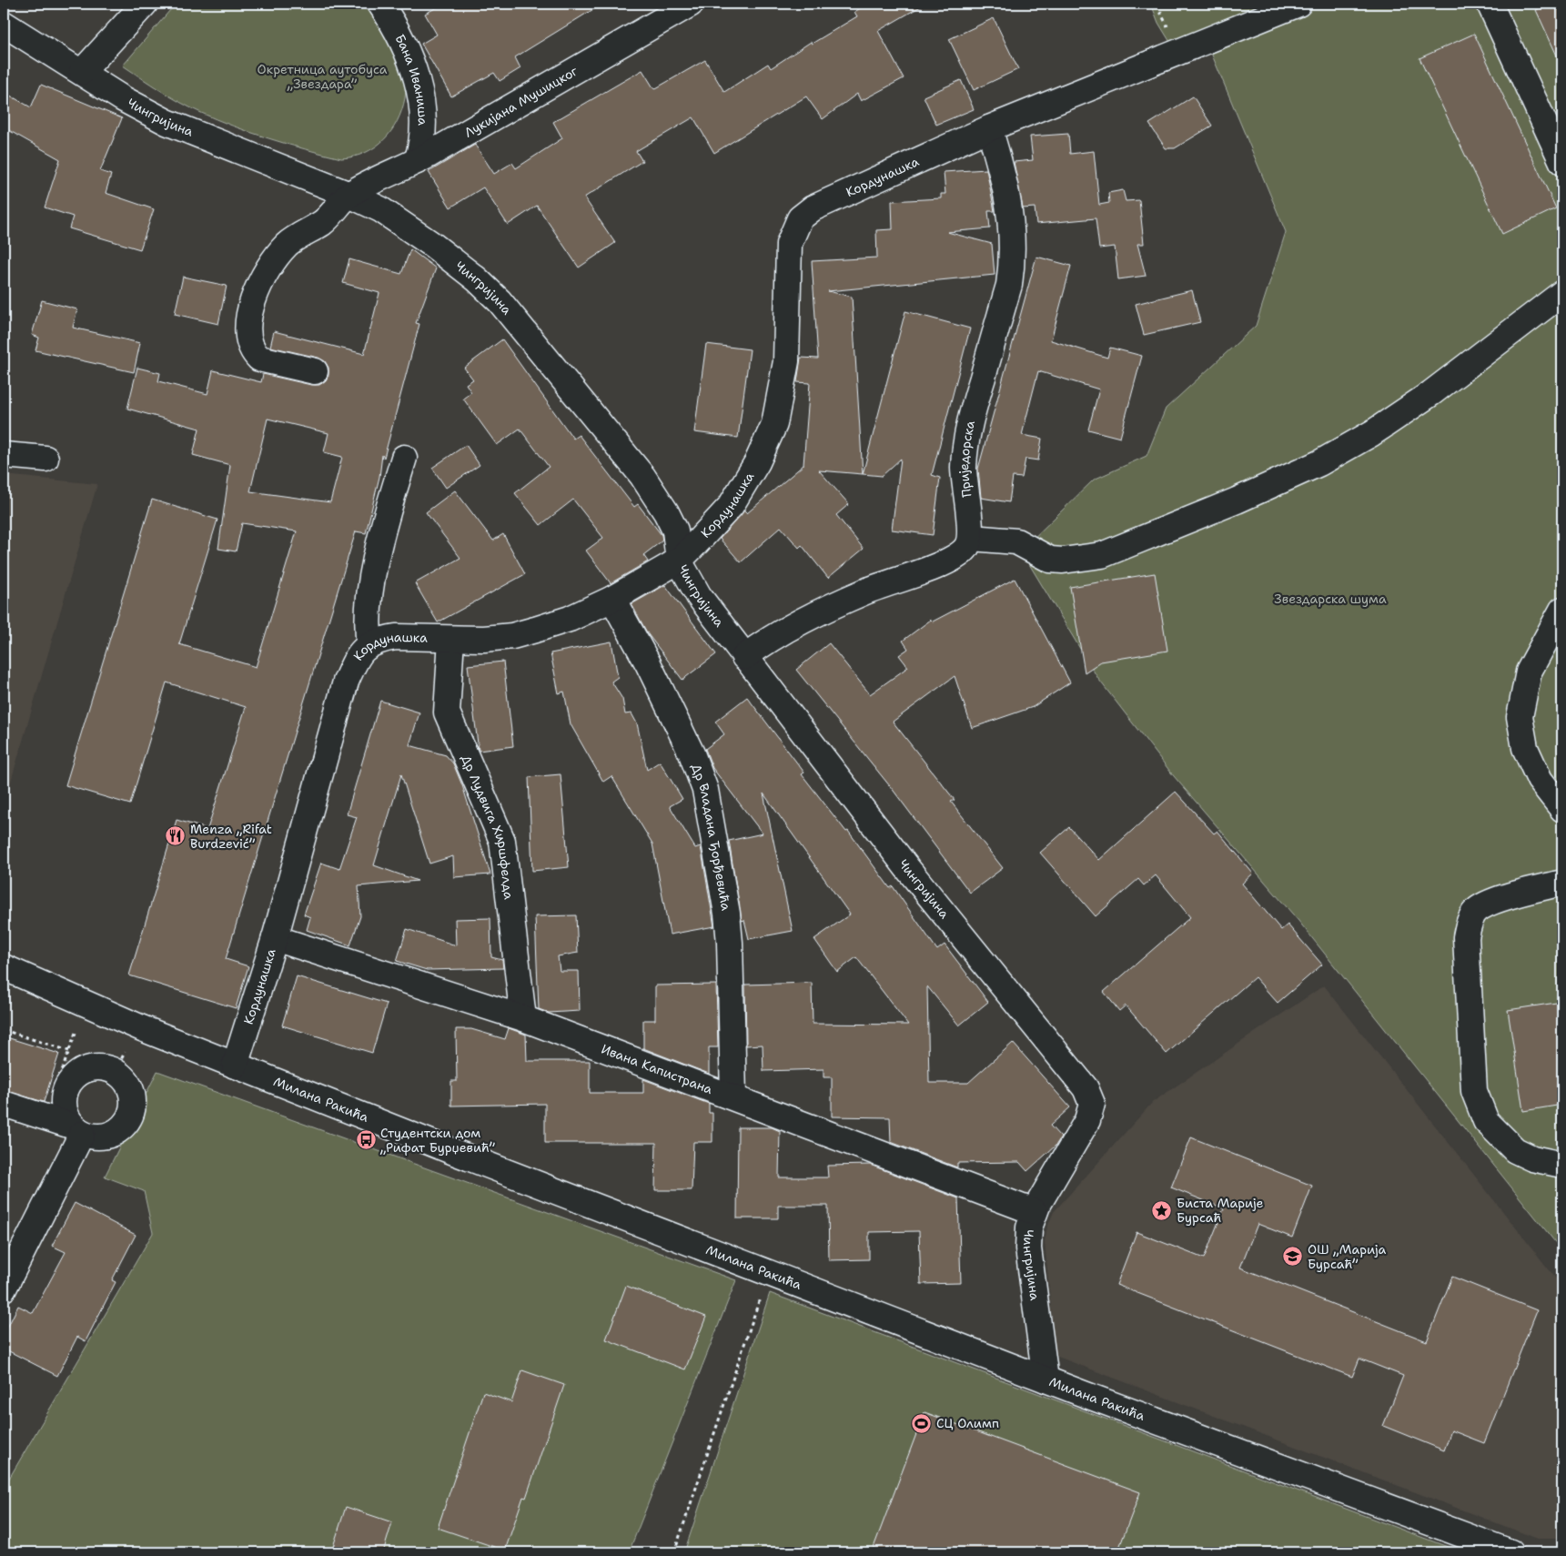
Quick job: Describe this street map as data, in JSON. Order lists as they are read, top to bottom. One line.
{"streets":{"street":["Бана Иваниша","Лукијана Мушицког","Чингријина","Кордунашка","Приједорска","Др Лудвига Хиршфелда","Др Владана Ђорђевића","Ивана Капистрана","Милана Ракића"]},"crossings":[["Бана Иваниша","Лукијана Мушицког"],["Лукијана Мушицког","Чингријина"],["Чингријина","Кордунашка"],["Чингријина","Ивана Капистрана"],["Чингријина","Милана Ракића"],["Кордунашка","Приједорска"],["Кордунашка","Др Лудвига Хиршфелда"],["Кордунашка","Др Владана Ђорђевића"],["Кордунашка","Ивана Капистрана"],["Кордунашка","Милана Ракића"],["Др Лудвига Хиршфелда","Ивана Капистрана"],["Др Владана Ђорђевића","Ивана Капистрана"]],"parks":["Окретница аутобуса „Звездара”","Звездарска шума"],"places":{"restaurant":["Menza „Rifat Burdzević”"],"bus stop":["Студентски дом „Рифат Бурџевић”"],"place":["Биста Марије Бурсаћ"],"school or university":["ОШ „Марија Бурсаћ”"],"sports":["СЦ Олимп"]}}
